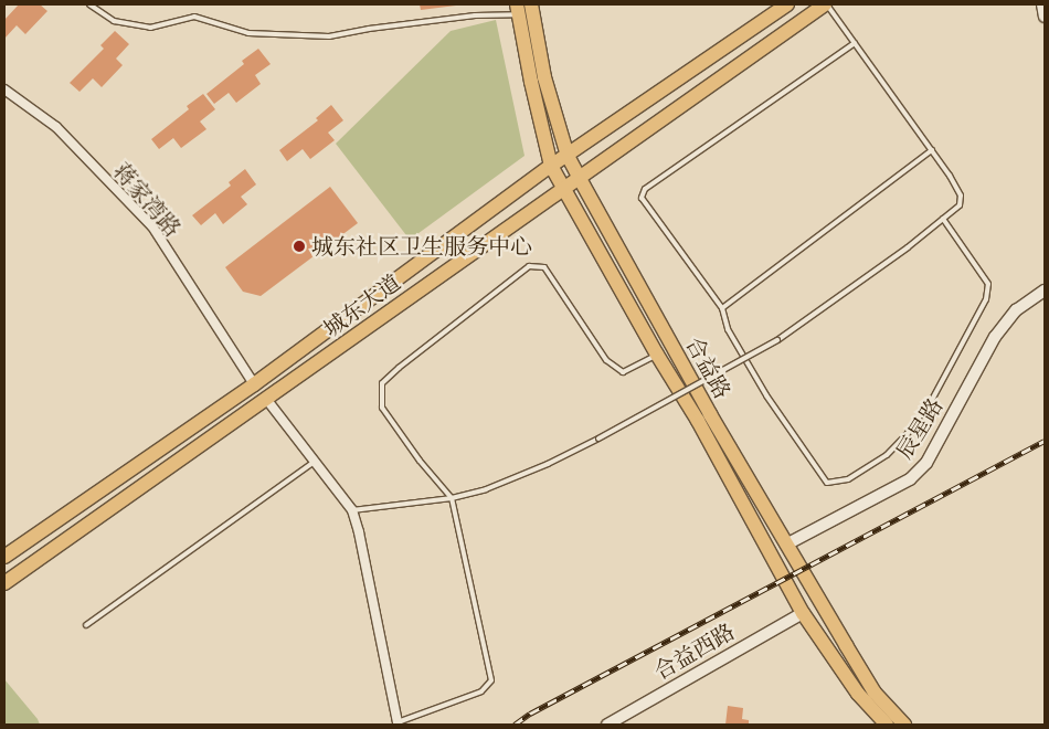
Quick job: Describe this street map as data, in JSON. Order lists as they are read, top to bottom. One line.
{"streets":{"main road":["城东大道","合益路"],"street":["蒋家湾路","辰星路","合益西路"]},"crossings":[["蒋家湾路","城东大道"],["城东大道","合益路"],["合益路","辰星路"],["合益路","合益西路"]],"places":["城东社区卫生服务中心"]}
